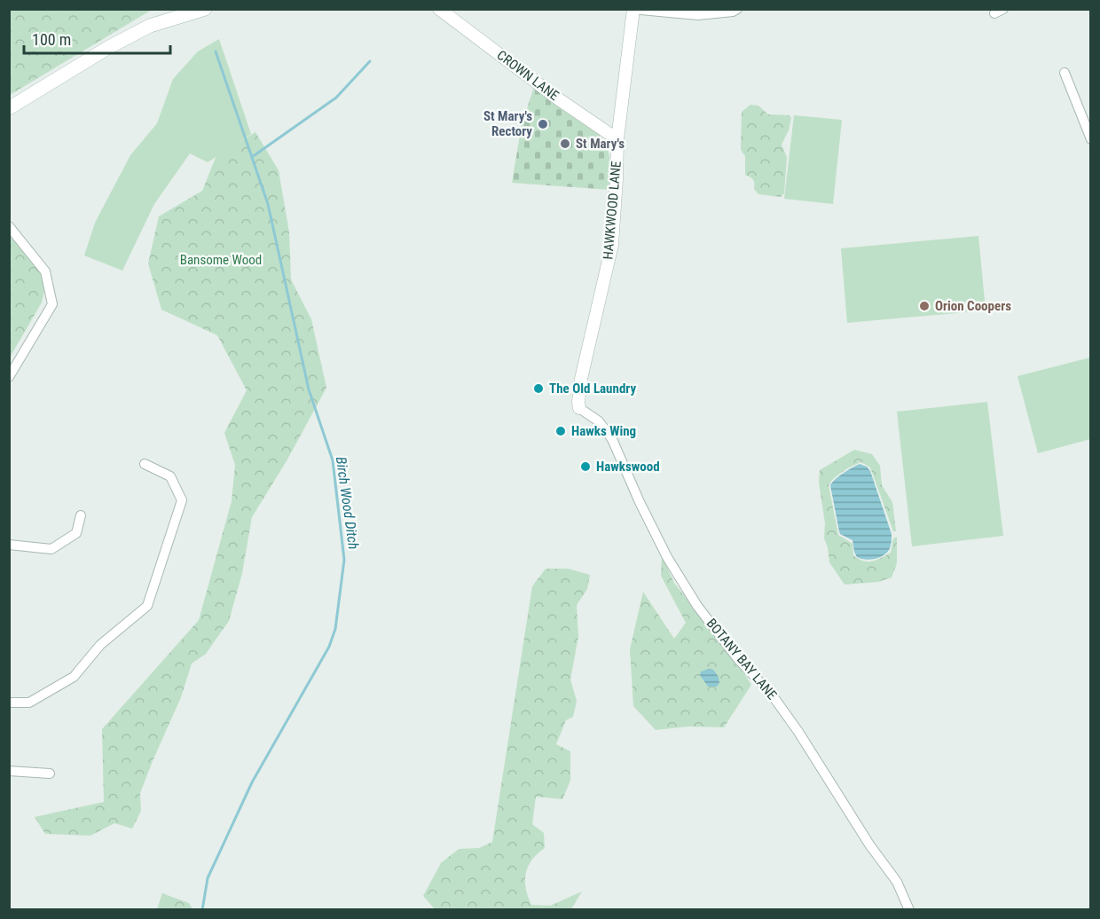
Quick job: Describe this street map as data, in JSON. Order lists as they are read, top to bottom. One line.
{"streets":{"street":["CROWN LANE","HAWKWOOD LANE","BOTANY BAY LANE"]},"crossings":[["CROWN LANE","HAWKWOOD LANE"],["HAWKWOOD LANE","BOTANY BAY LANE"]],"water":["Birch Wood Ditch"],"parks":["Bansome Wood"],"places":["St Mary's Rectory","St Mary's","Orion Coopers","The Old Laundry","Hawks Wing","Hawkswood"],"scale_bar":"100 m"}
